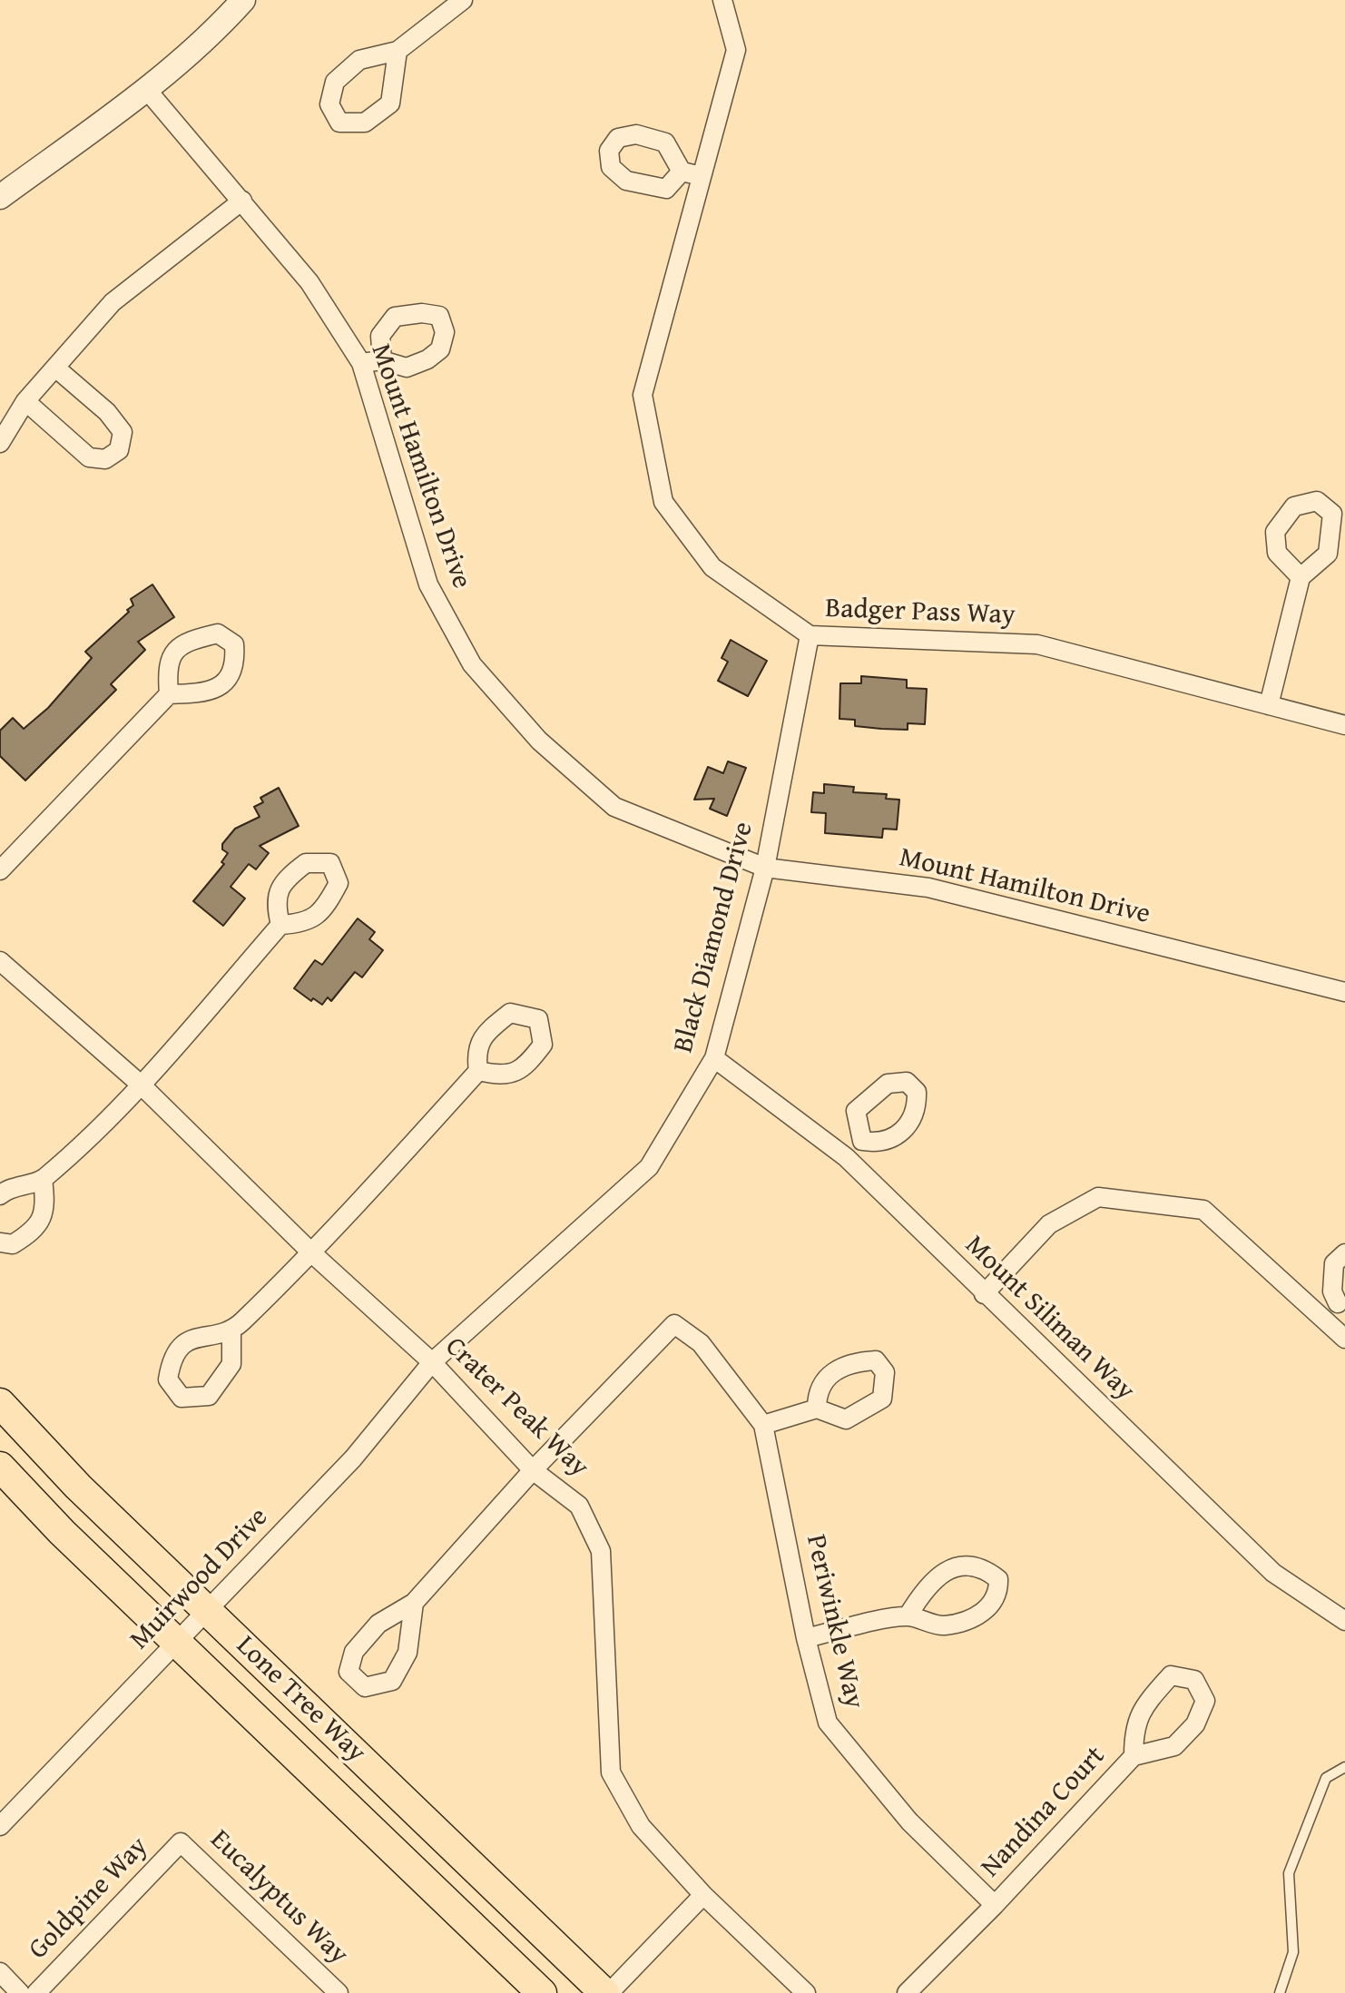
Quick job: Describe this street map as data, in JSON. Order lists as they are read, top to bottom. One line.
{"streets":{"main road":["Lone Tree Way"],"street":["Mount Hamilton Drive","Badger Pass Way","Black Diamond Drive","Mount Siliman Way","Crater Peak Way","Muirwood Drive","Periwinkle Way","Nandina Court","Eucalyptus Way","Goldpine Way"]},"crossings":[["Mount Hamilton Drive","Black Diamond Drive"],["Badger Pass Way","Black Diamond Drive"],["Black Diamond Drive","Mount Siliman Way"],["Black Diamond Drive","Crater Peak Way"],["Black Diamond Drive","Muirwood Drive"],["Crater Peak Way","Muirwood Drive"],["Crater Peak Way","Periwinkle Way"],["Muirwood Drive","Lone Tree Way"],["Periwinkle Way","Nandina Court"],["Eucalyptus Way","Goldpine Way"]]}
